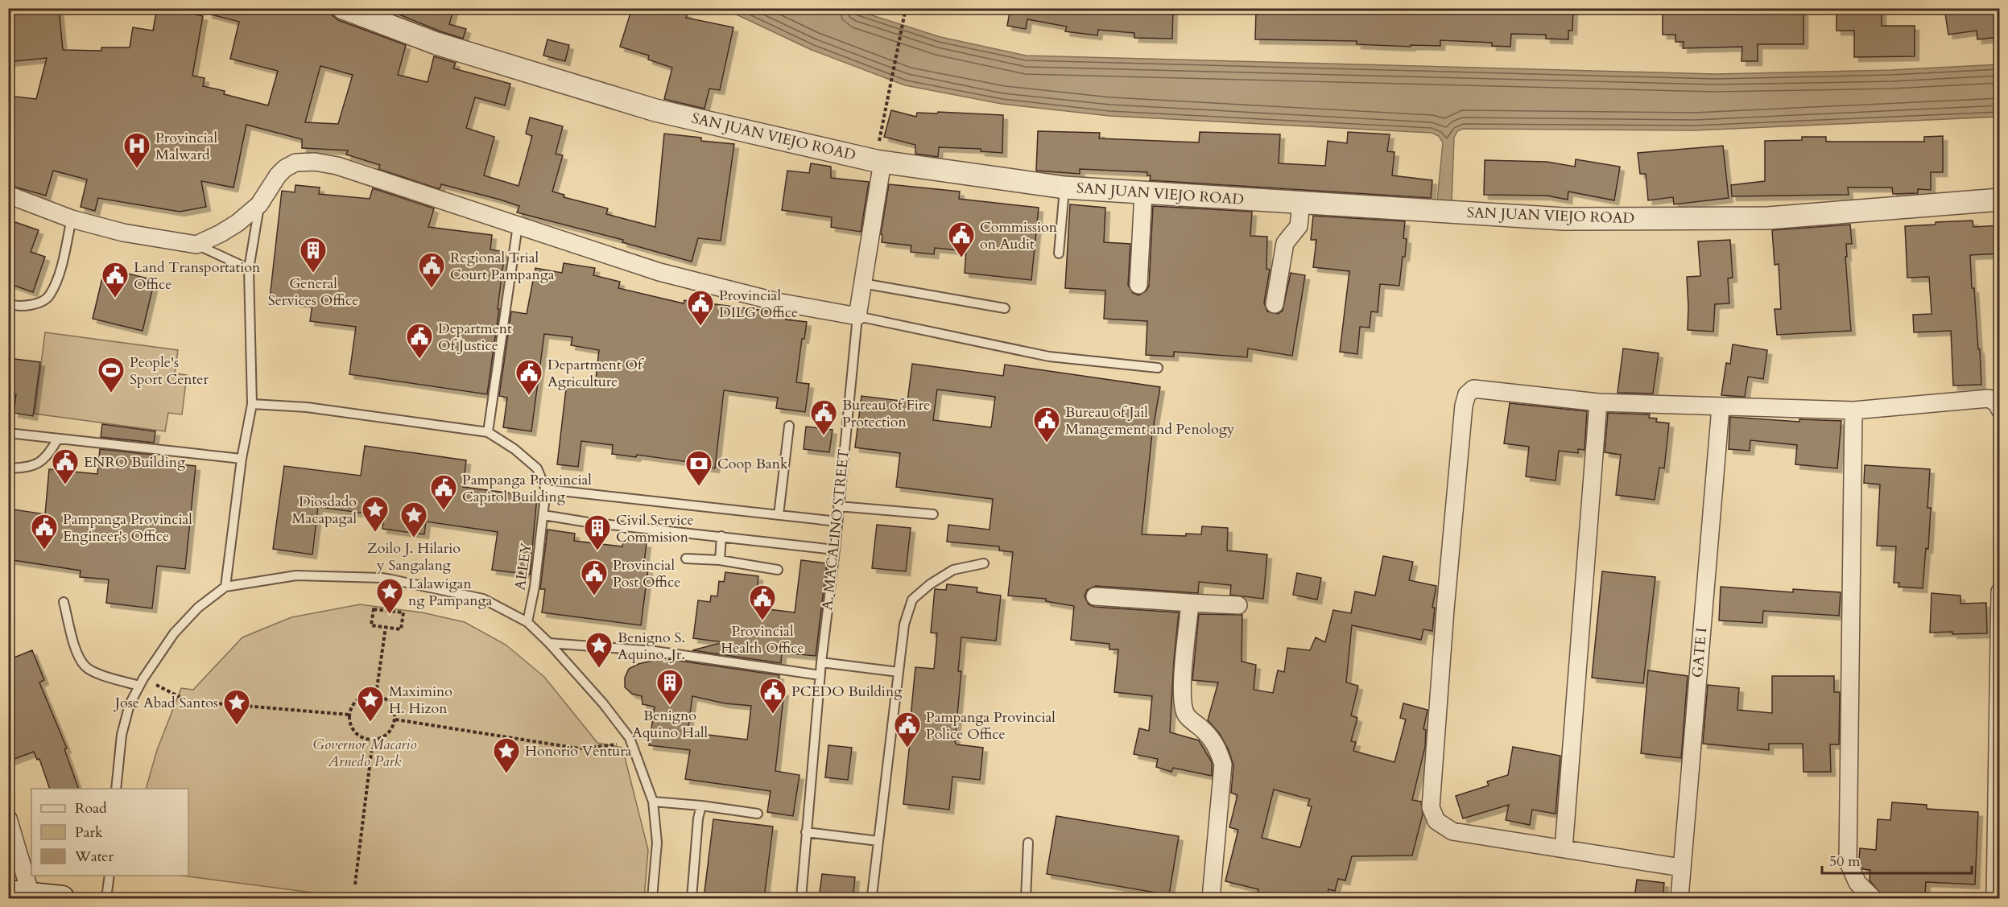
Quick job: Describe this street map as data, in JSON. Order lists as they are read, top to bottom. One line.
{"streets":{"street":["SAN JUAN VIEJO ROAD","A. MACALINO STREET","GATE I"],"lane":["ALLEY"]},"crossings":[["SAN JUAN VIEJO ROAD","A. MACALINO STREET"]],"parks":["Governor Macario Arnedo Park"],"places":{"hospital":["Provincial Malward"],"public building":["Commission on Audit","Regional Trial Court Pampanga","Land Transportation Office","Provincial DILG Office","Department Of Justice","Department Of Agriculture","Bureau of Fire Protection","Bureau of Jail Management and Penology","ENRO Building","Pampanga Provincial Capitol Building","Pampanga Provincial Engineer's Office","Provincial Post Office","Provincial Health Office","PCEDO Building","Pampanga Provincial Police Office"],"building":["General Services Office","Civil Service Commision","Benigno Aquino Hall"],"sports":["People's Sport Center"],"bank":["Coop Bank"],"place":["Diosdado Macapagal","Zoilo J. Hilario y Sangalang","Lalawigan ng Pampanga","Benigno S. Aquino, Jr.","Maximino H. Hizon","Jose Abad Santos","Honorio Ventura"]},"legend":["Road","Park","Water"],"scale_bar":"50 m"}
